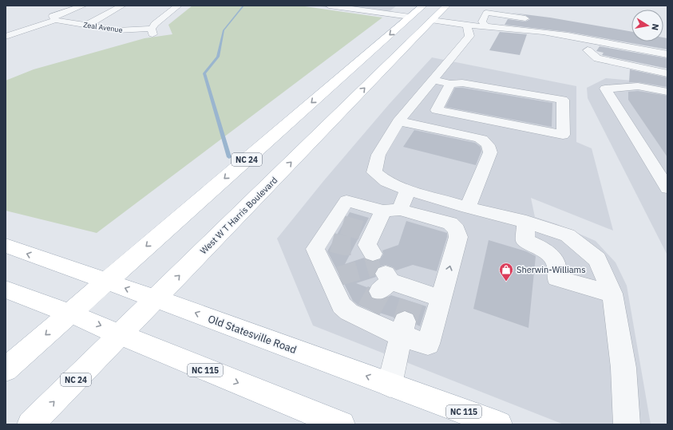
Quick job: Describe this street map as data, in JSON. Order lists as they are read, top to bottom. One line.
{"streets":{"main road":["NC 24","West W T Harris Boulevard","Old Statesville Road","NC 115"],"street":["Zeal Avenue"]},"crossings":[["NC 24","Old Statesville Road"],["NC 24","NC 115"],["West W T Harris Boulevard","Old Statesville Road"],["West W T Harris Boulevard","NC 115"]],"places":{"shop":["Sherwin-Williams"]},"north":"right"}
